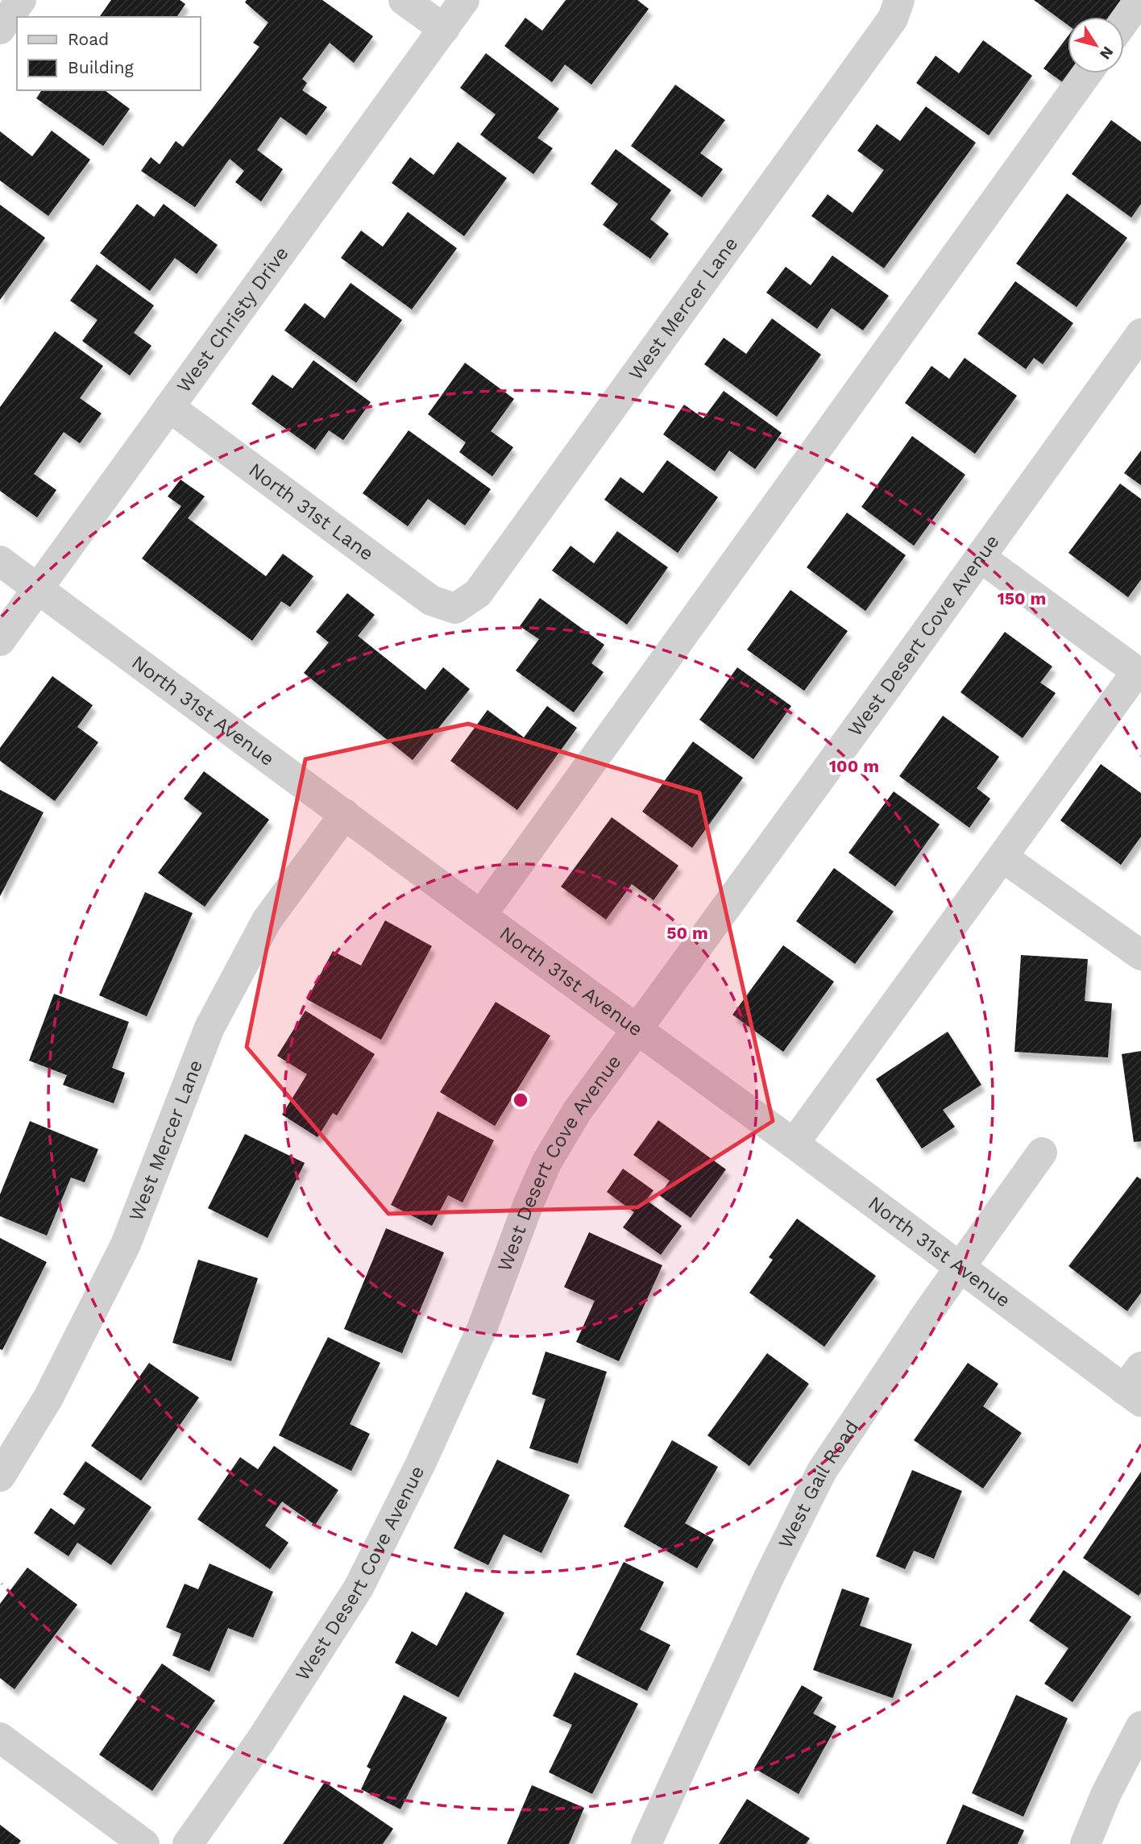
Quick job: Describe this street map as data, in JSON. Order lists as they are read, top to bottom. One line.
{"streets":{"street":["West Mercer Lane","West Christy Drive","North 31st Lane","West Desert Cove Avenue","North 31st Avenue","West Gail Road"]},"crossings":[["West Mercer Lane","North 31st Lane"],["West Mercer Lane","North 31st Avenue"],["West Christy Drive","North 31st Lane"],["West Christy Drive","North 31st Avenue"],["West Desert Cove Avenue","North 31st Avenue"],["North 31st Avenue","West Gail Road"]],"legend":["Road","Building"],"north":"bottom right","rings":["150 m","100 m","50 m"]}
